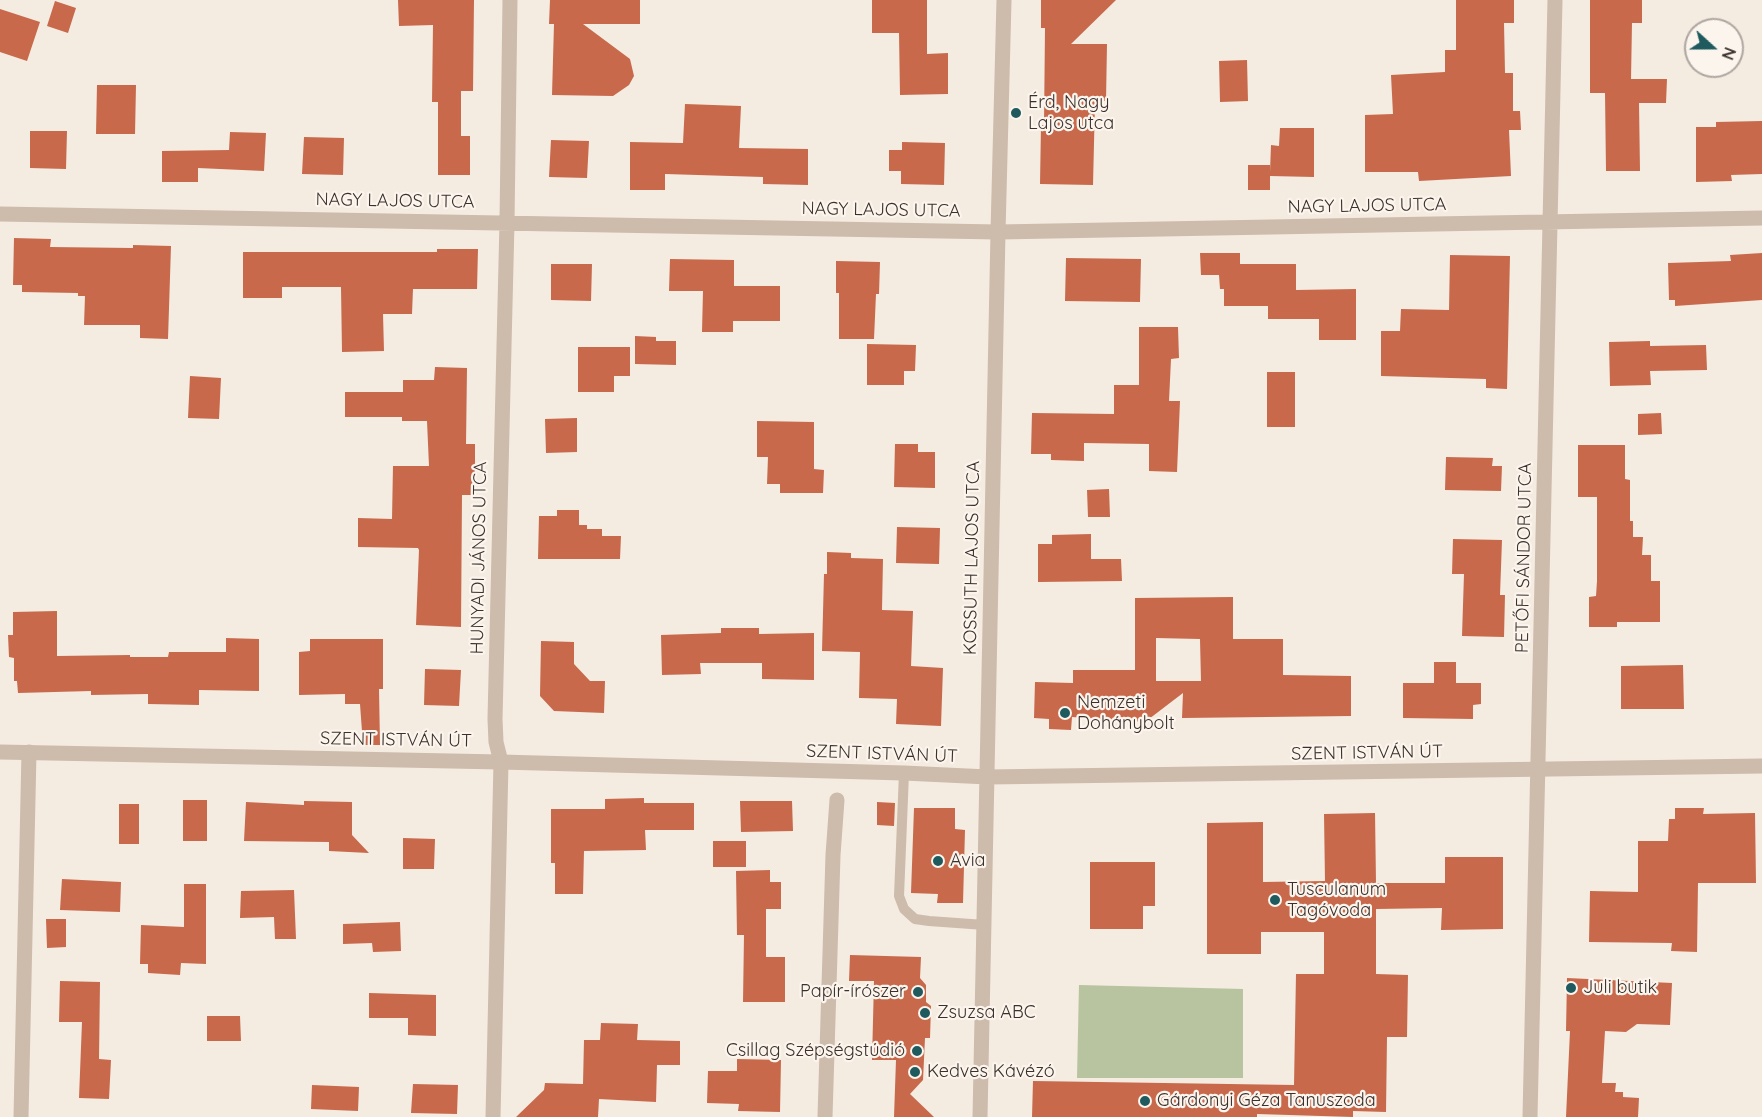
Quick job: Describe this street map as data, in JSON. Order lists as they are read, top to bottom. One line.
{"streets":{"street":["NAGY LAJOS UTCA","HUNYADI JÁNOS UTCA","KOSSUTH LAJOS UTCA","PETŐFI SÁNDOR UTCA","SZENT ISTVÁN ÚT"]},"crossings":[["NAGY LAJOS UTCA","HUNYADI JÁNOS UTCA"],["NAGY LAJOS UTCA","KOSSUTH LAJOS UTCA"],["NAGY LAJOS UTCA","PETŐFI SÁNDOR UTCA"],["HUNYADI JÁNOS UTCA","SZENT ISTVÁN ÚT"],["KOSSUTH LAJOS UTCA","SZENT ISTVÁN ÚT"],["PETŐFI SÁNDOR UTCA","SZENT ISTVÁN ÚT"]],"places":["Érd, Nagy Lajos utca","Nemzeti Dohánybolt","Avia","Tusculanum Tagóvoda","Juli butik","Papír-írószer","Zsuzsa ABC","Csillag Szépségstúdió","Kedves Kávézó","Gárdonyi Géza Tanuszoda"],"north":"right"}
